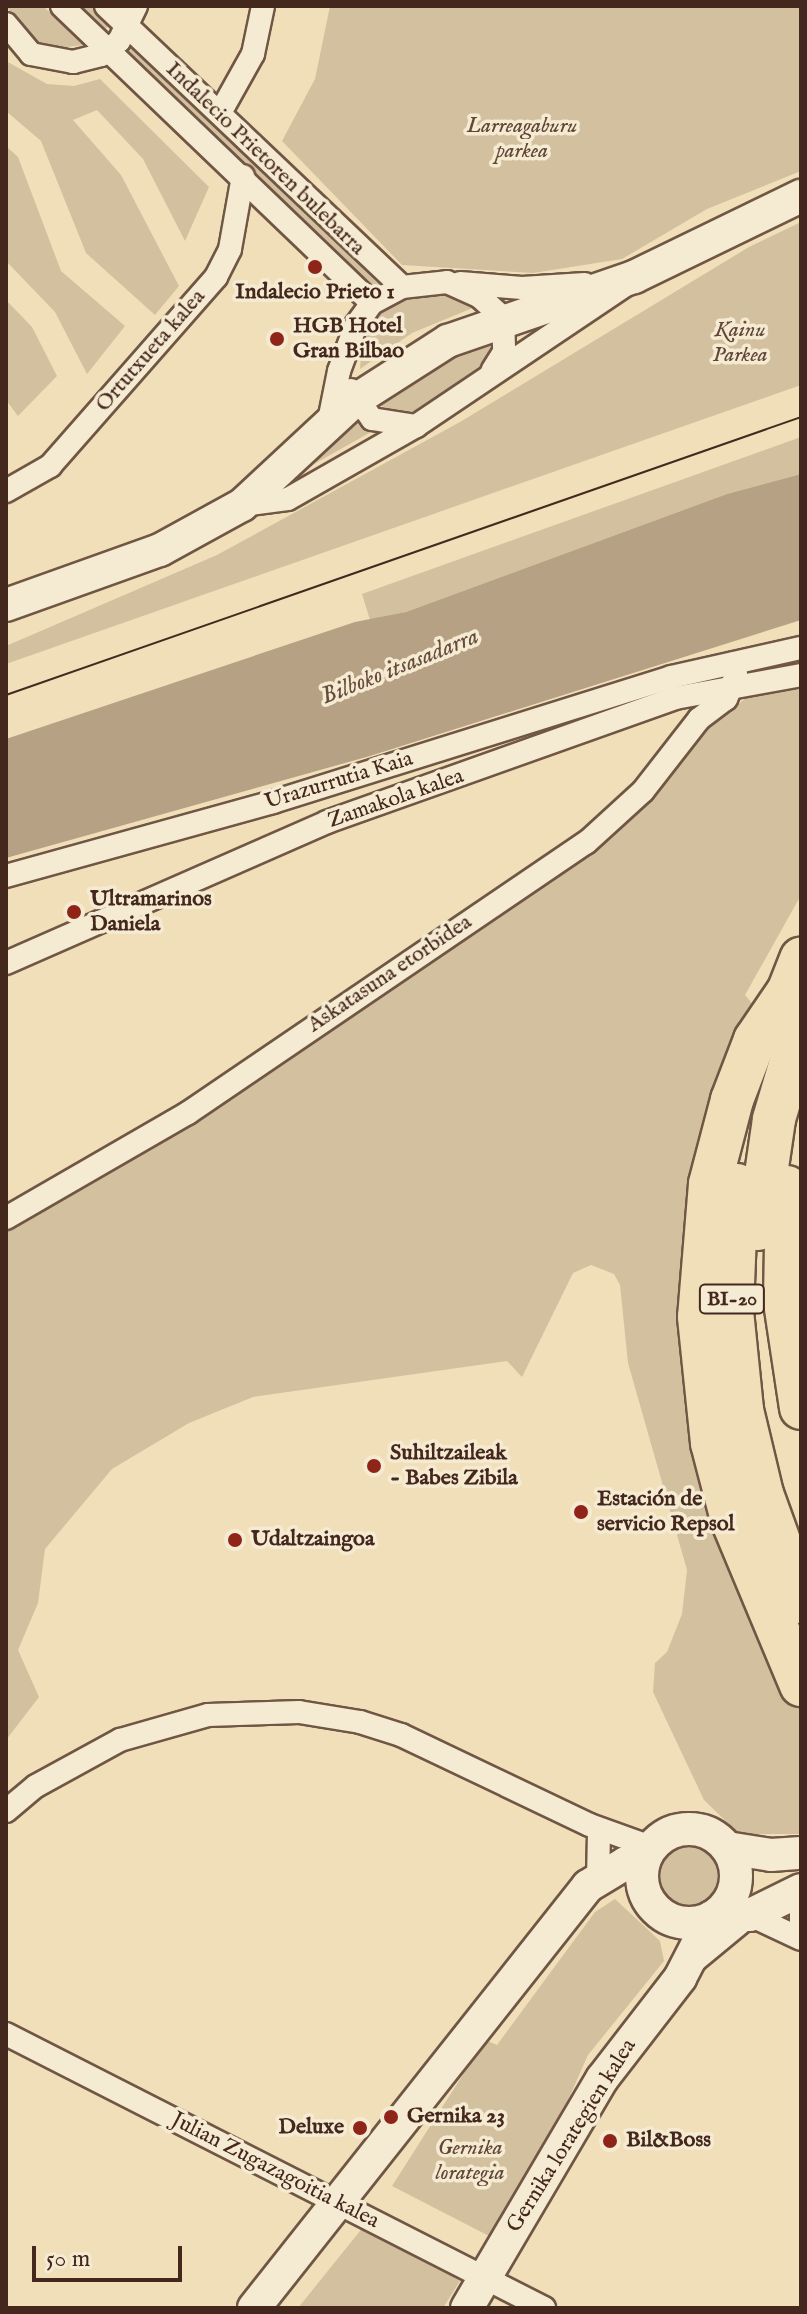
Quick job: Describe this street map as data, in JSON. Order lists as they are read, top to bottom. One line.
{"streets":{"highway":["BI-20"],"main road":["Gernika lorategien kalea"],"street":["Indalecio Prietoren bulebarra","Ortutxueta kalea","Urazurrutia Kaia","Zamakola kalea","Askatasuna etorbidea","Julian Zugazagoitia kalea"]},"crossings":[["Indalecio Prietoren bulebarra","Ortutxueta kalea"],["Urazurrutia Kaia","Zamakola kalea"],["Zamakola kalea","Askatasuna etorbidea"],["Gernika lorategien kalea","Julian Zugazagoitia kalea"]],"water":["Bilboko itsasadarra"],"parks":["Larreagaburu parkea","Kainu Parkea","Gernika lorategia"],"places":["Indalecio Prieto 1","HGB Hotel Gran Bilbao","Ultramarinos Daniela","Suhiltzaileak - Babes Zibila","Estación de servicio Repsol","Udaltzaingoa","Gernika 23","Deluxe","Bil&Boss"],"scale_bar":"50 m"}
